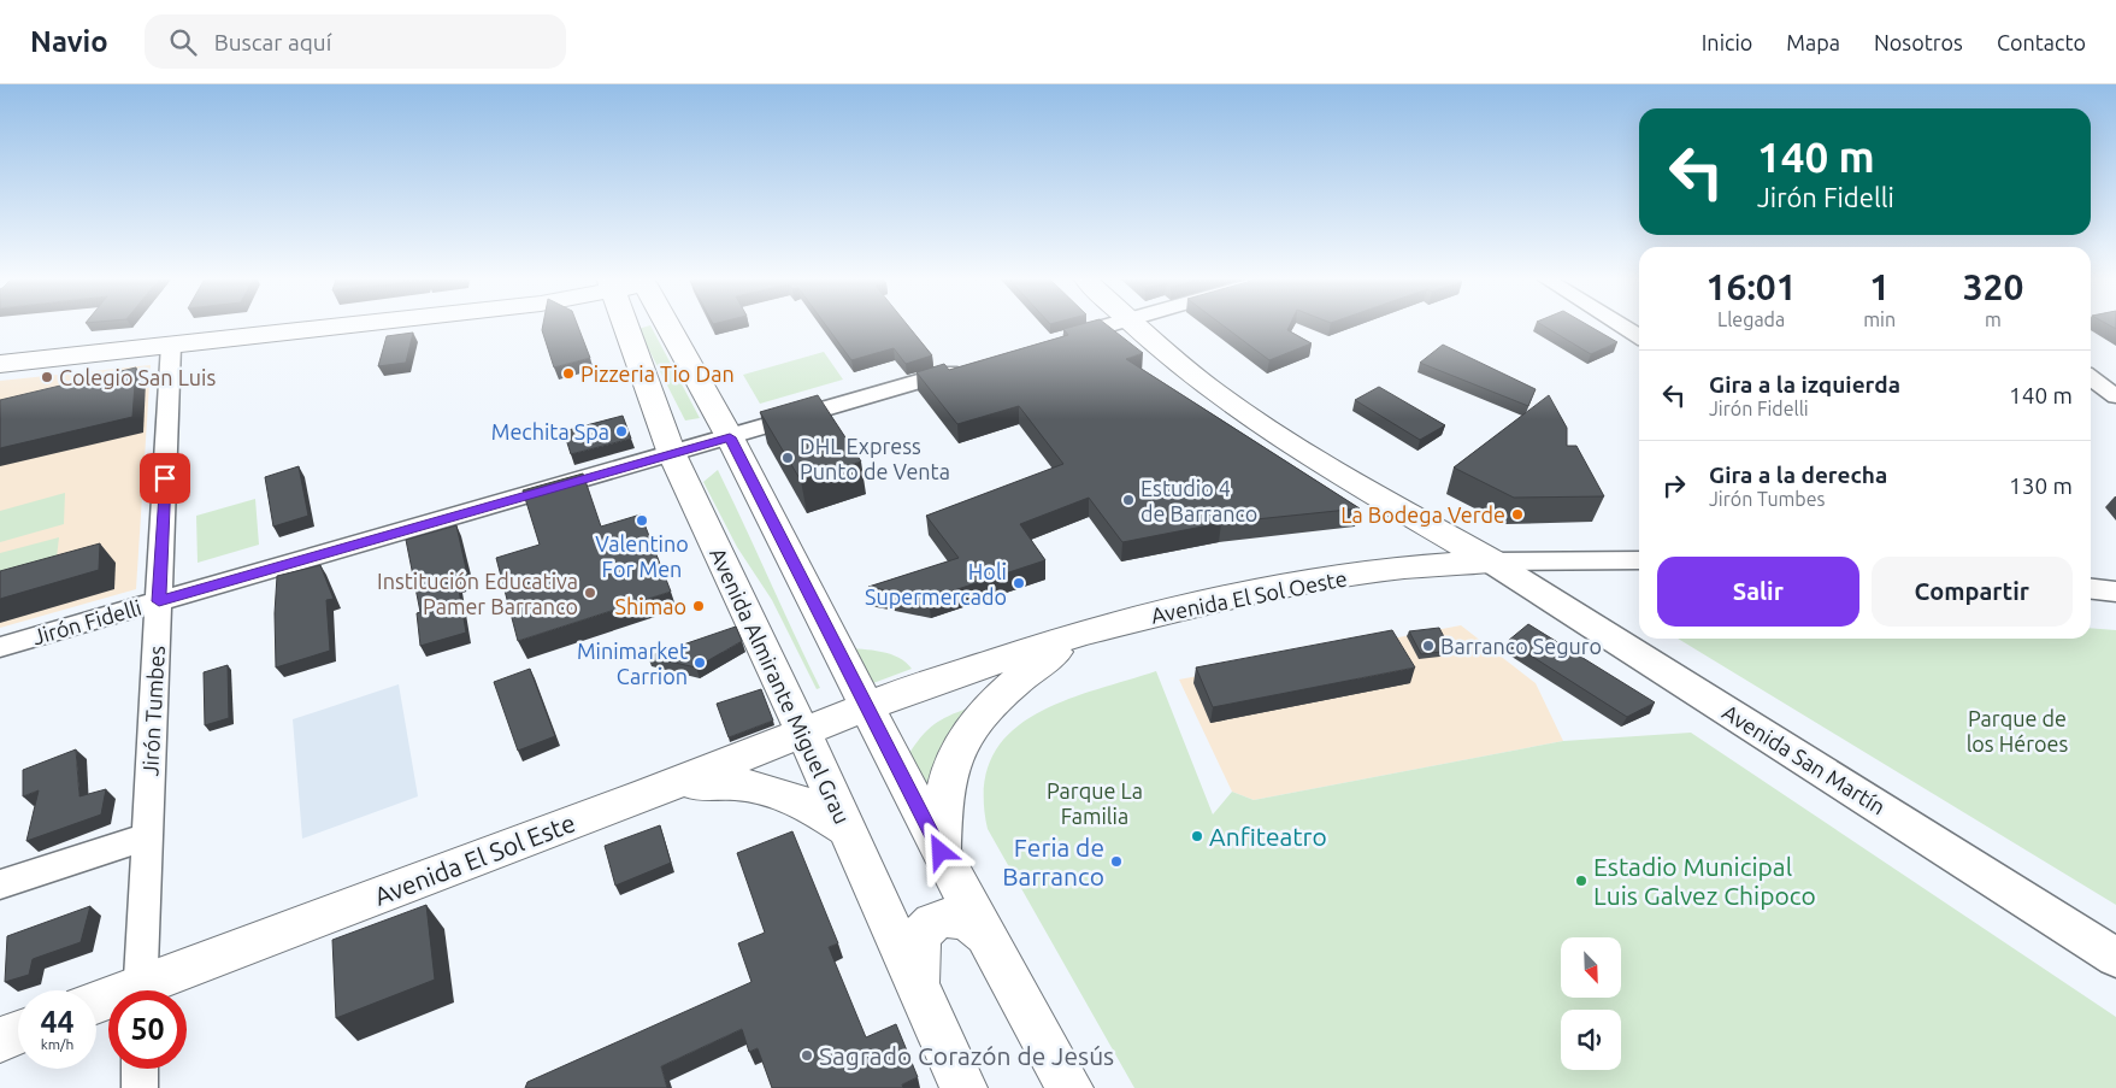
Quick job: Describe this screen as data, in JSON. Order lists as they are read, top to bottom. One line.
{"streets":{"main road":["Avenida El Sol Oeste","Avenida Almirante Miguel Grau","Avenida El Sol Este"],"street":["Jirón Fidelli","Jirón Tumbes","Avenida San Martín"]},"crossings":[["Avenida El Sol Oeste","Avenida San Martín"],["Avenida El Sol Oeste","Avenida El Sol Este"],["Jirón Fidelli","Avenida Almirante Miguel Grau"],["Jirón Fidelli","Jirón Tumbes"],["Avenida Almirante Miguel Grau","Avenida El Sol Este"]],"parks":["Parque de los Héroes","Parque La Familia"],"places":["Pizzeria Tio Dan","Colegio San Luis","Mechita Spa","DHL Express Punto de Venta","Estudio 4 de Barranco","La Bodega Verde","Valentino For Men","Holi Supermercado","Institución Educativa Pamer Barranco","Shimao","Barranco Seguro","Minimarket Carrion","Anfiteatro","Feria de Barranco","Estadio Municipal Luis Galvez Chipoco","Sagrado Corazón de Jesús"],"north":"bottom right","page":{"header":"Navio","search":"Buscar aquí","nav":["Inicio","Mapa","Nosotros","Contacto"],"turn":["140 m","Jirón Fidelli"],"eta":["16:01","Llegada","1","min","320","m"],"list":[{"name":"Gira a la izquierda","note":"Jirón Fidelli","value":"140 m"},{"name":"Gira a la derecha","note":"Jirón Tumbes","value":"130 m"}],"buttons":["Salir","Compartir"],"speed":"44 km/h","limit":"50"}}
